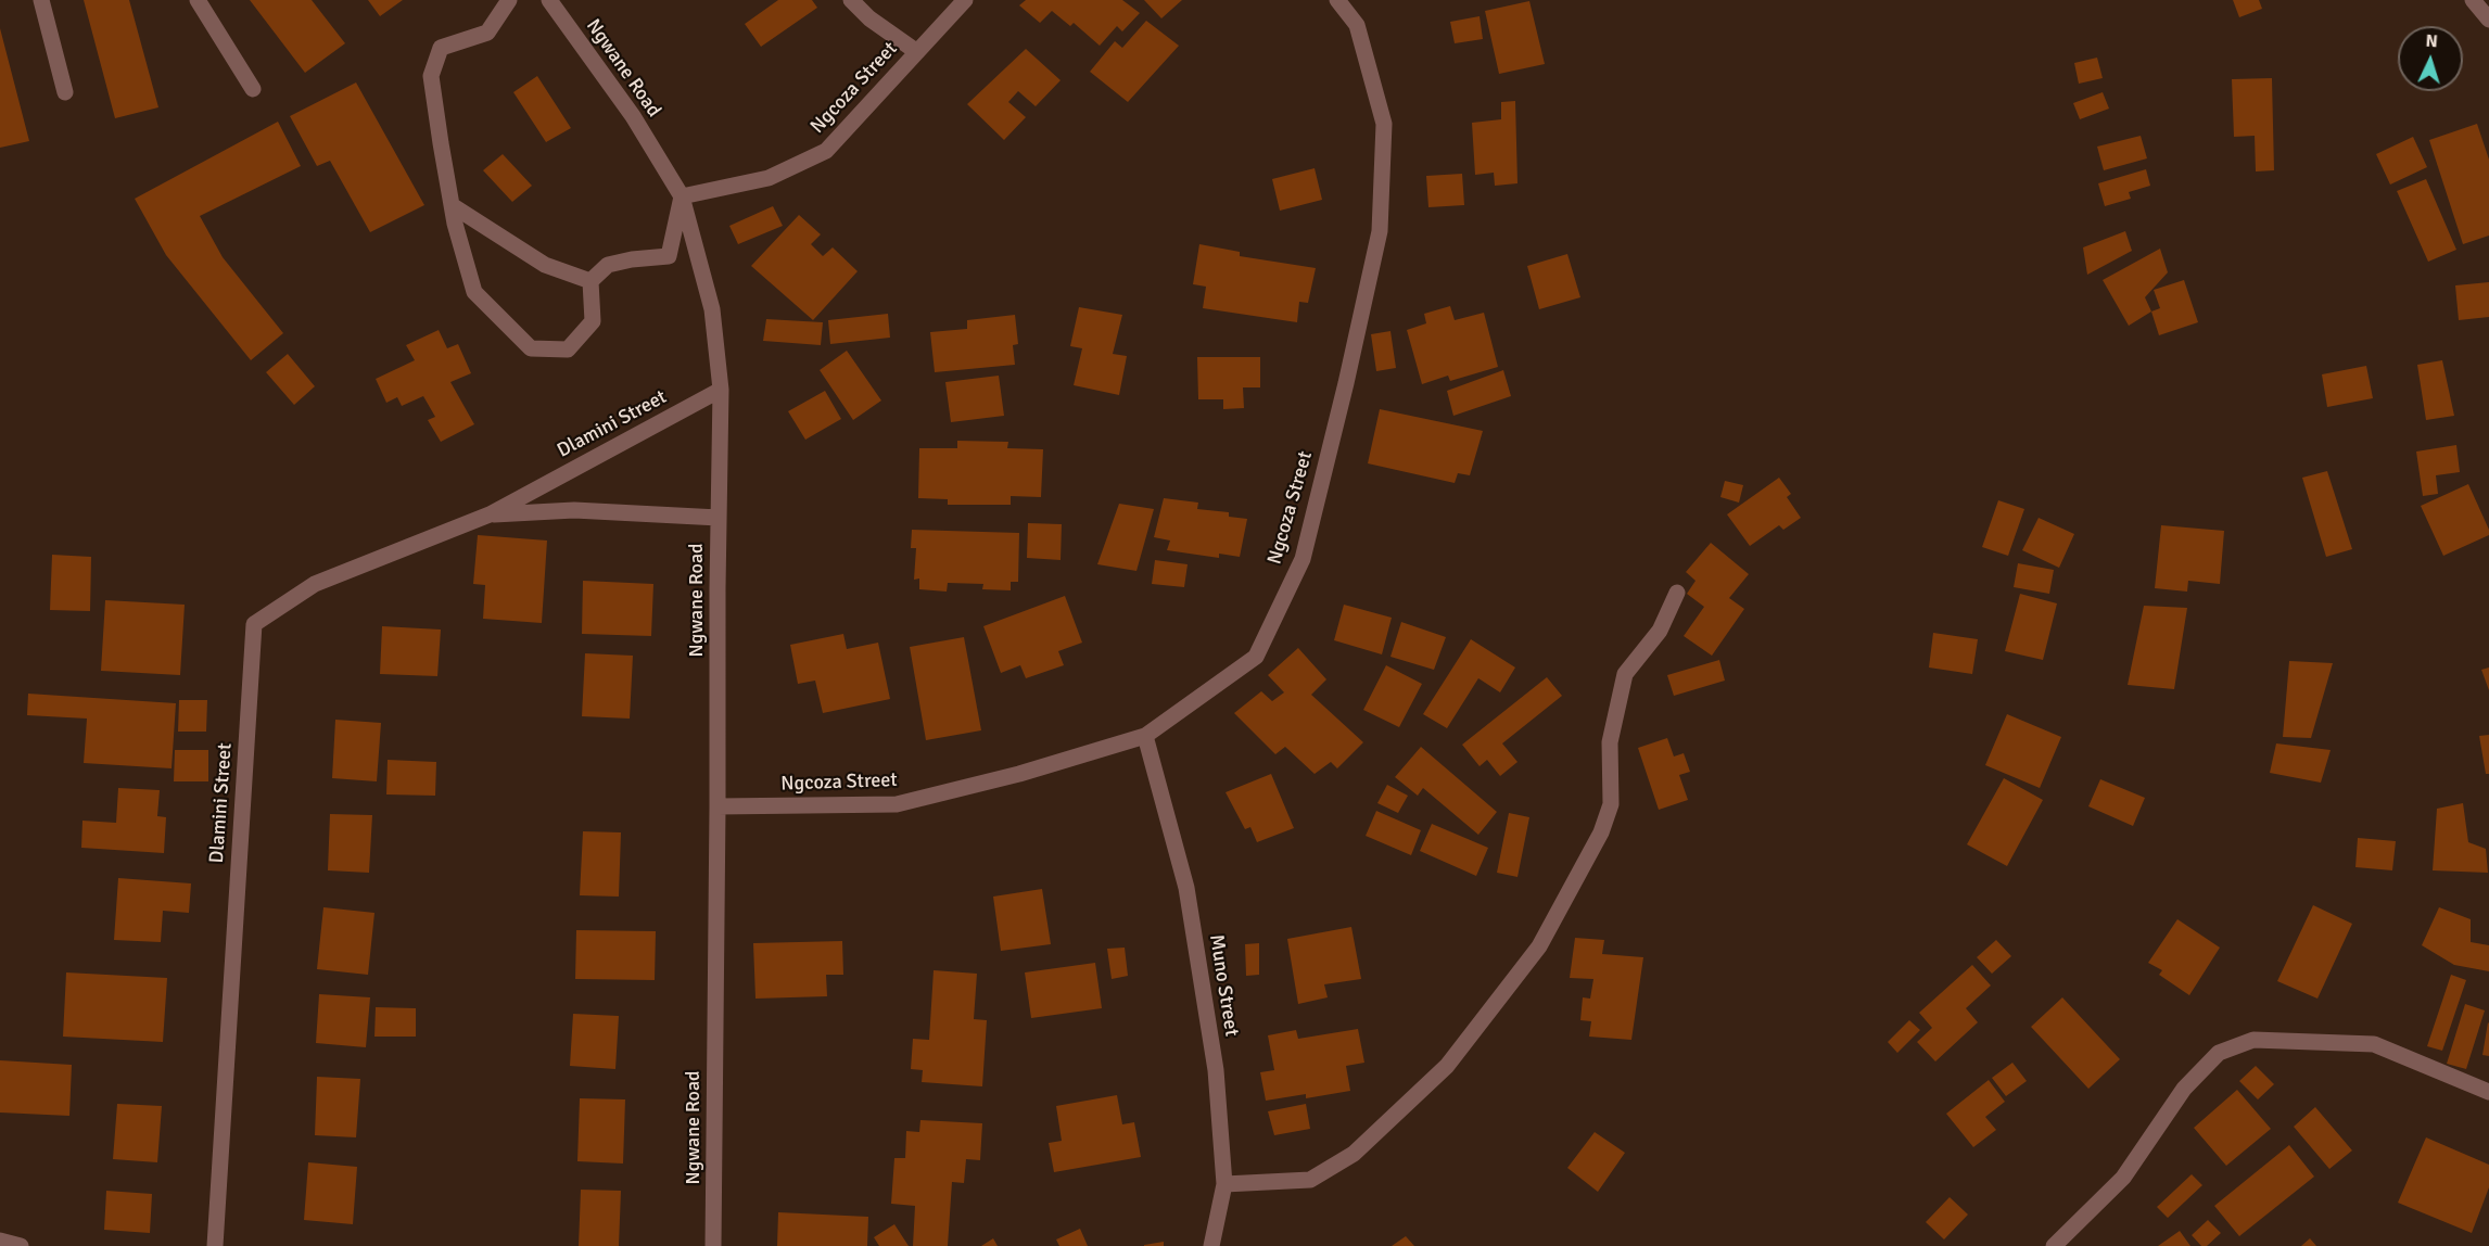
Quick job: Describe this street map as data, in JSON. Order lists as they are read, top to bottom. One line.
{"streets":{"street":["Ngwane Road","Ngcoza Street","Dlamini Street","Muno Street"]},"crossings":[["Ngwane Road","Ngcoza Street"],["Ngwane Road","Dlamini Street"],["Ngcoza Street","Muno Street"]],"north":"top"}
